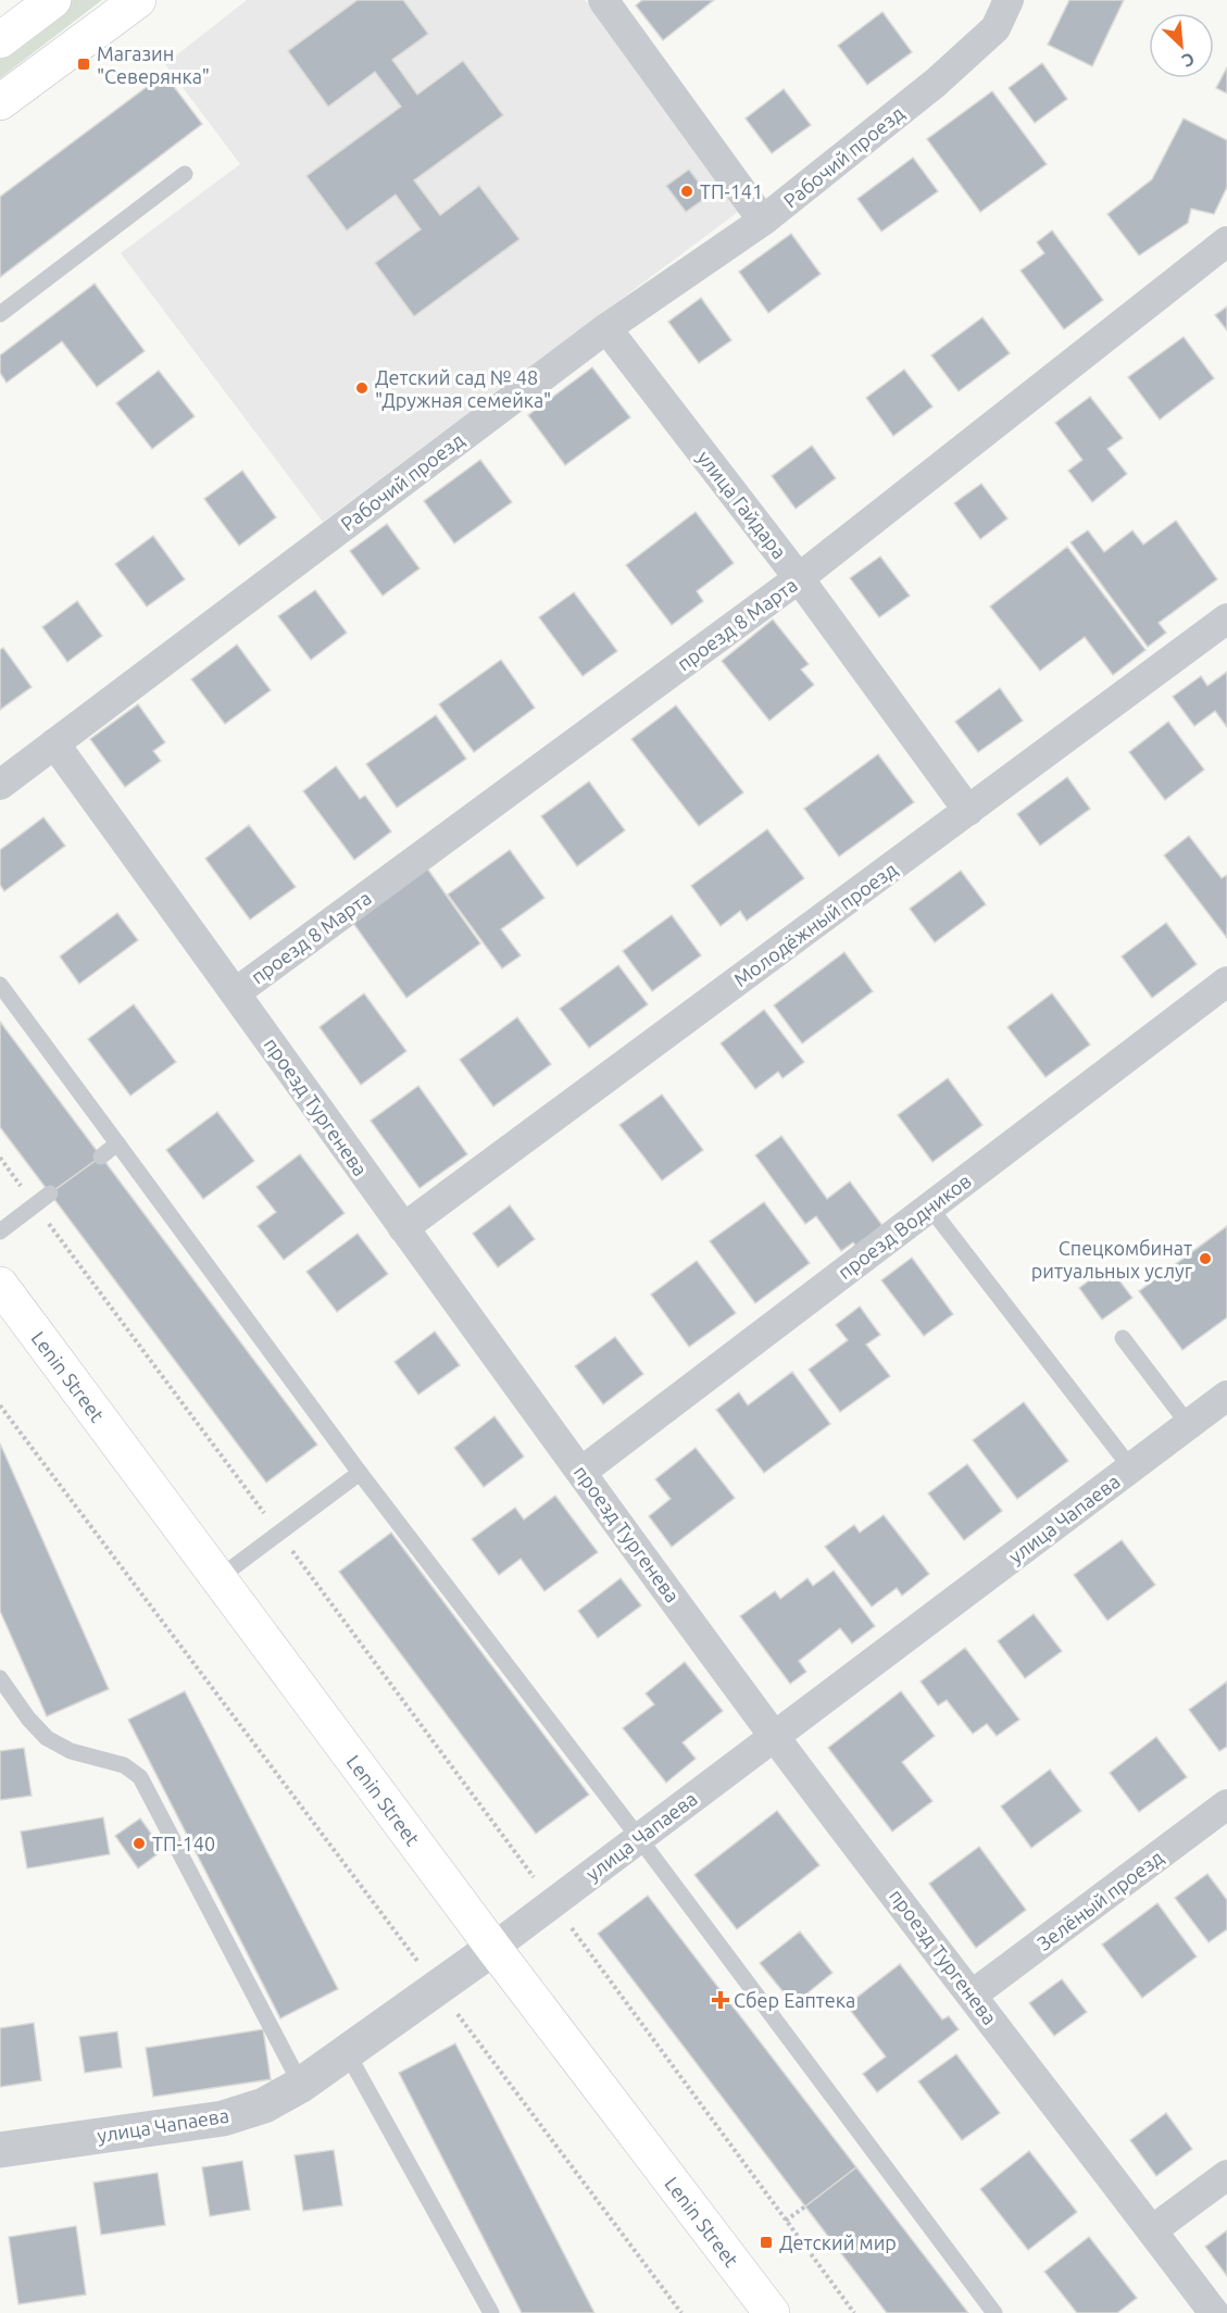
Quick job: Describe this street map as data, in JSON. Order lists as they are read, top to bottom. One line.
{"streets":{"main road":["Lenin Street"],"street":["Рабочий проезд","улица Гайдара","проезд 8 Марта","Молодёжный проезд","проезд Тургенева","проезд Водников","улица Чапаева","Зелёный проезд"]},"crossings":[["Рабочий проезд","улица Гайдара"],["Рабочий проезд","проезд Тургенева"],["улица Гайдара","проезд 8 Марта"],["улица Гайдара","Молодёжный проезд"],["проезд 8 Марта","проезд Тургенева"],["Молодёжный проезд","проезд Тургенева"],["проезд Тургенева","проезд Водников"],["проезд Тургенева","улица Чапаева"],["проезд Тургенева","Зелёный проезд"],["Lenin Street","улица Чапаева"]],"places":{"transit":["Магазин \"Северянка\"","Детский мир"],"other":["ТП-141","Детский сад № 48 \"Дружная семейка\"","Спецкомбинат ритуальных услуг","ТП-140"],"health":["Сбер Еаптека"]},"north":"bottom right"}
